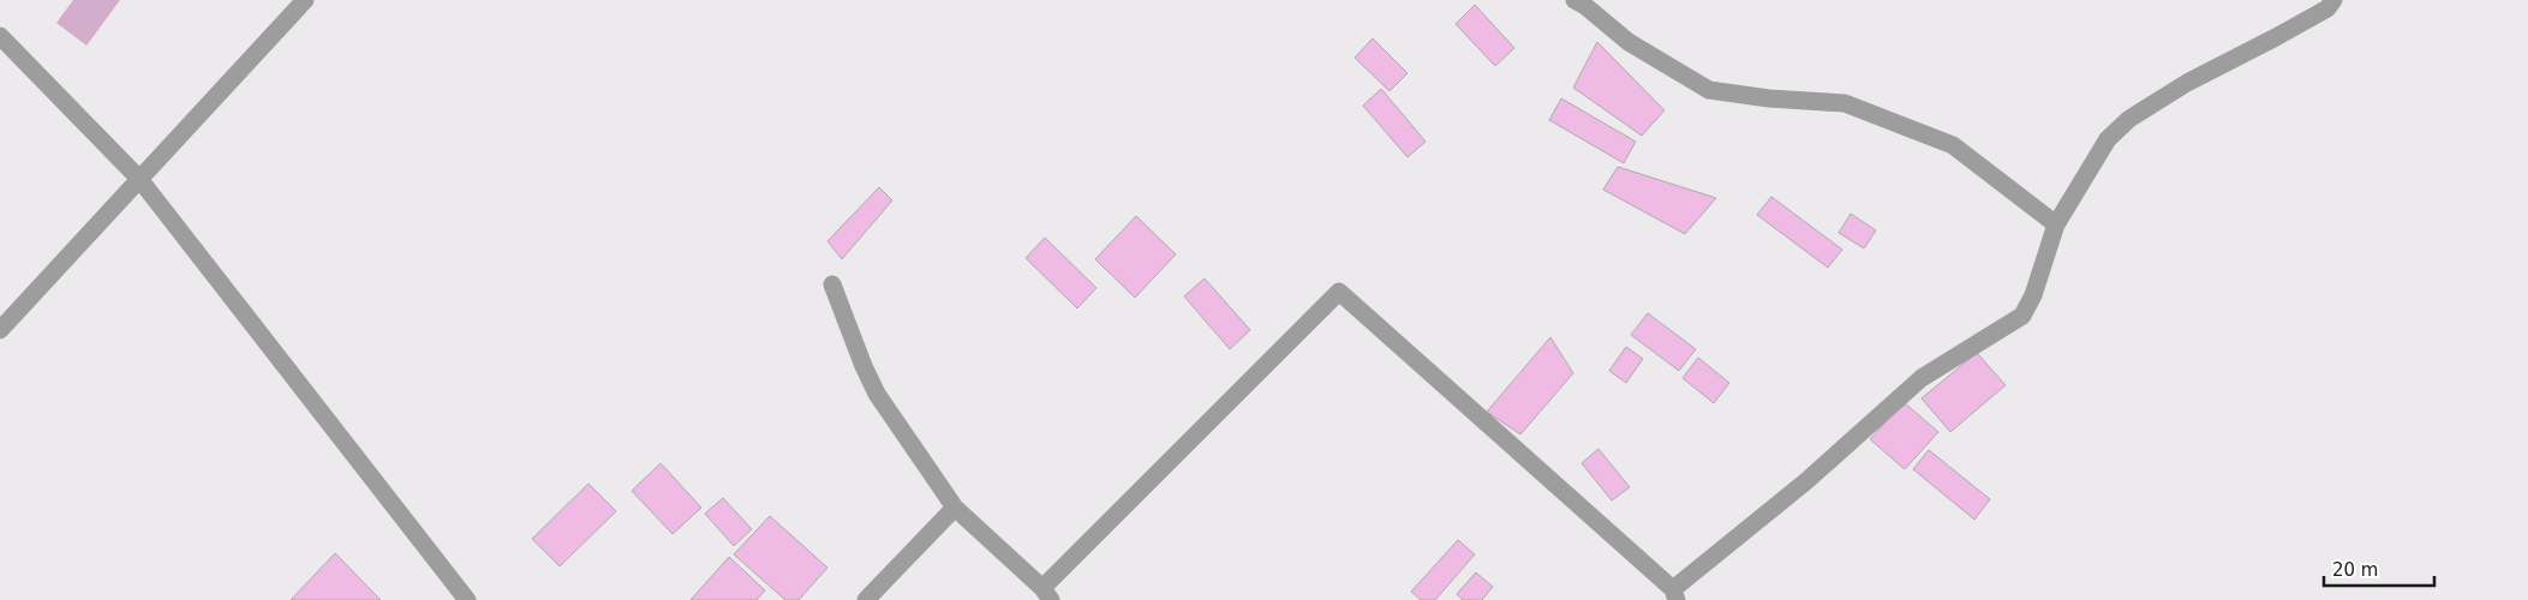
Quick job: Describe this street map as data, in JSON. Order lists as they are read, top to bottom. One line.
{"scale_bar":"20 m"}
